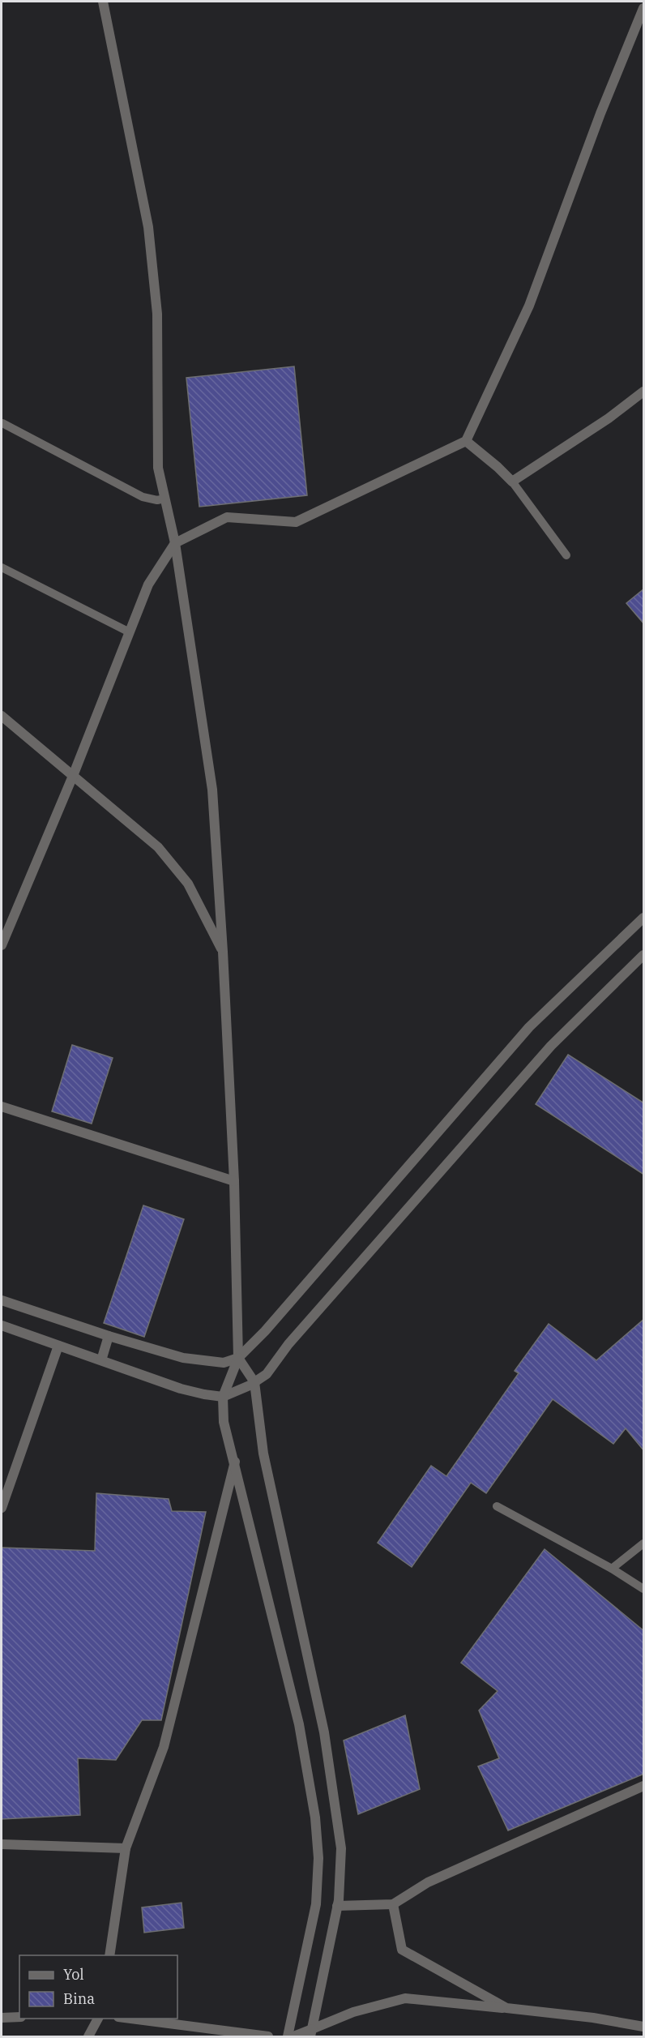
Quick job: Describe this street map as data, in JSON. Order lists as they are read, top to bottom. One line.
{"legend":["Yol","Bina"]}
